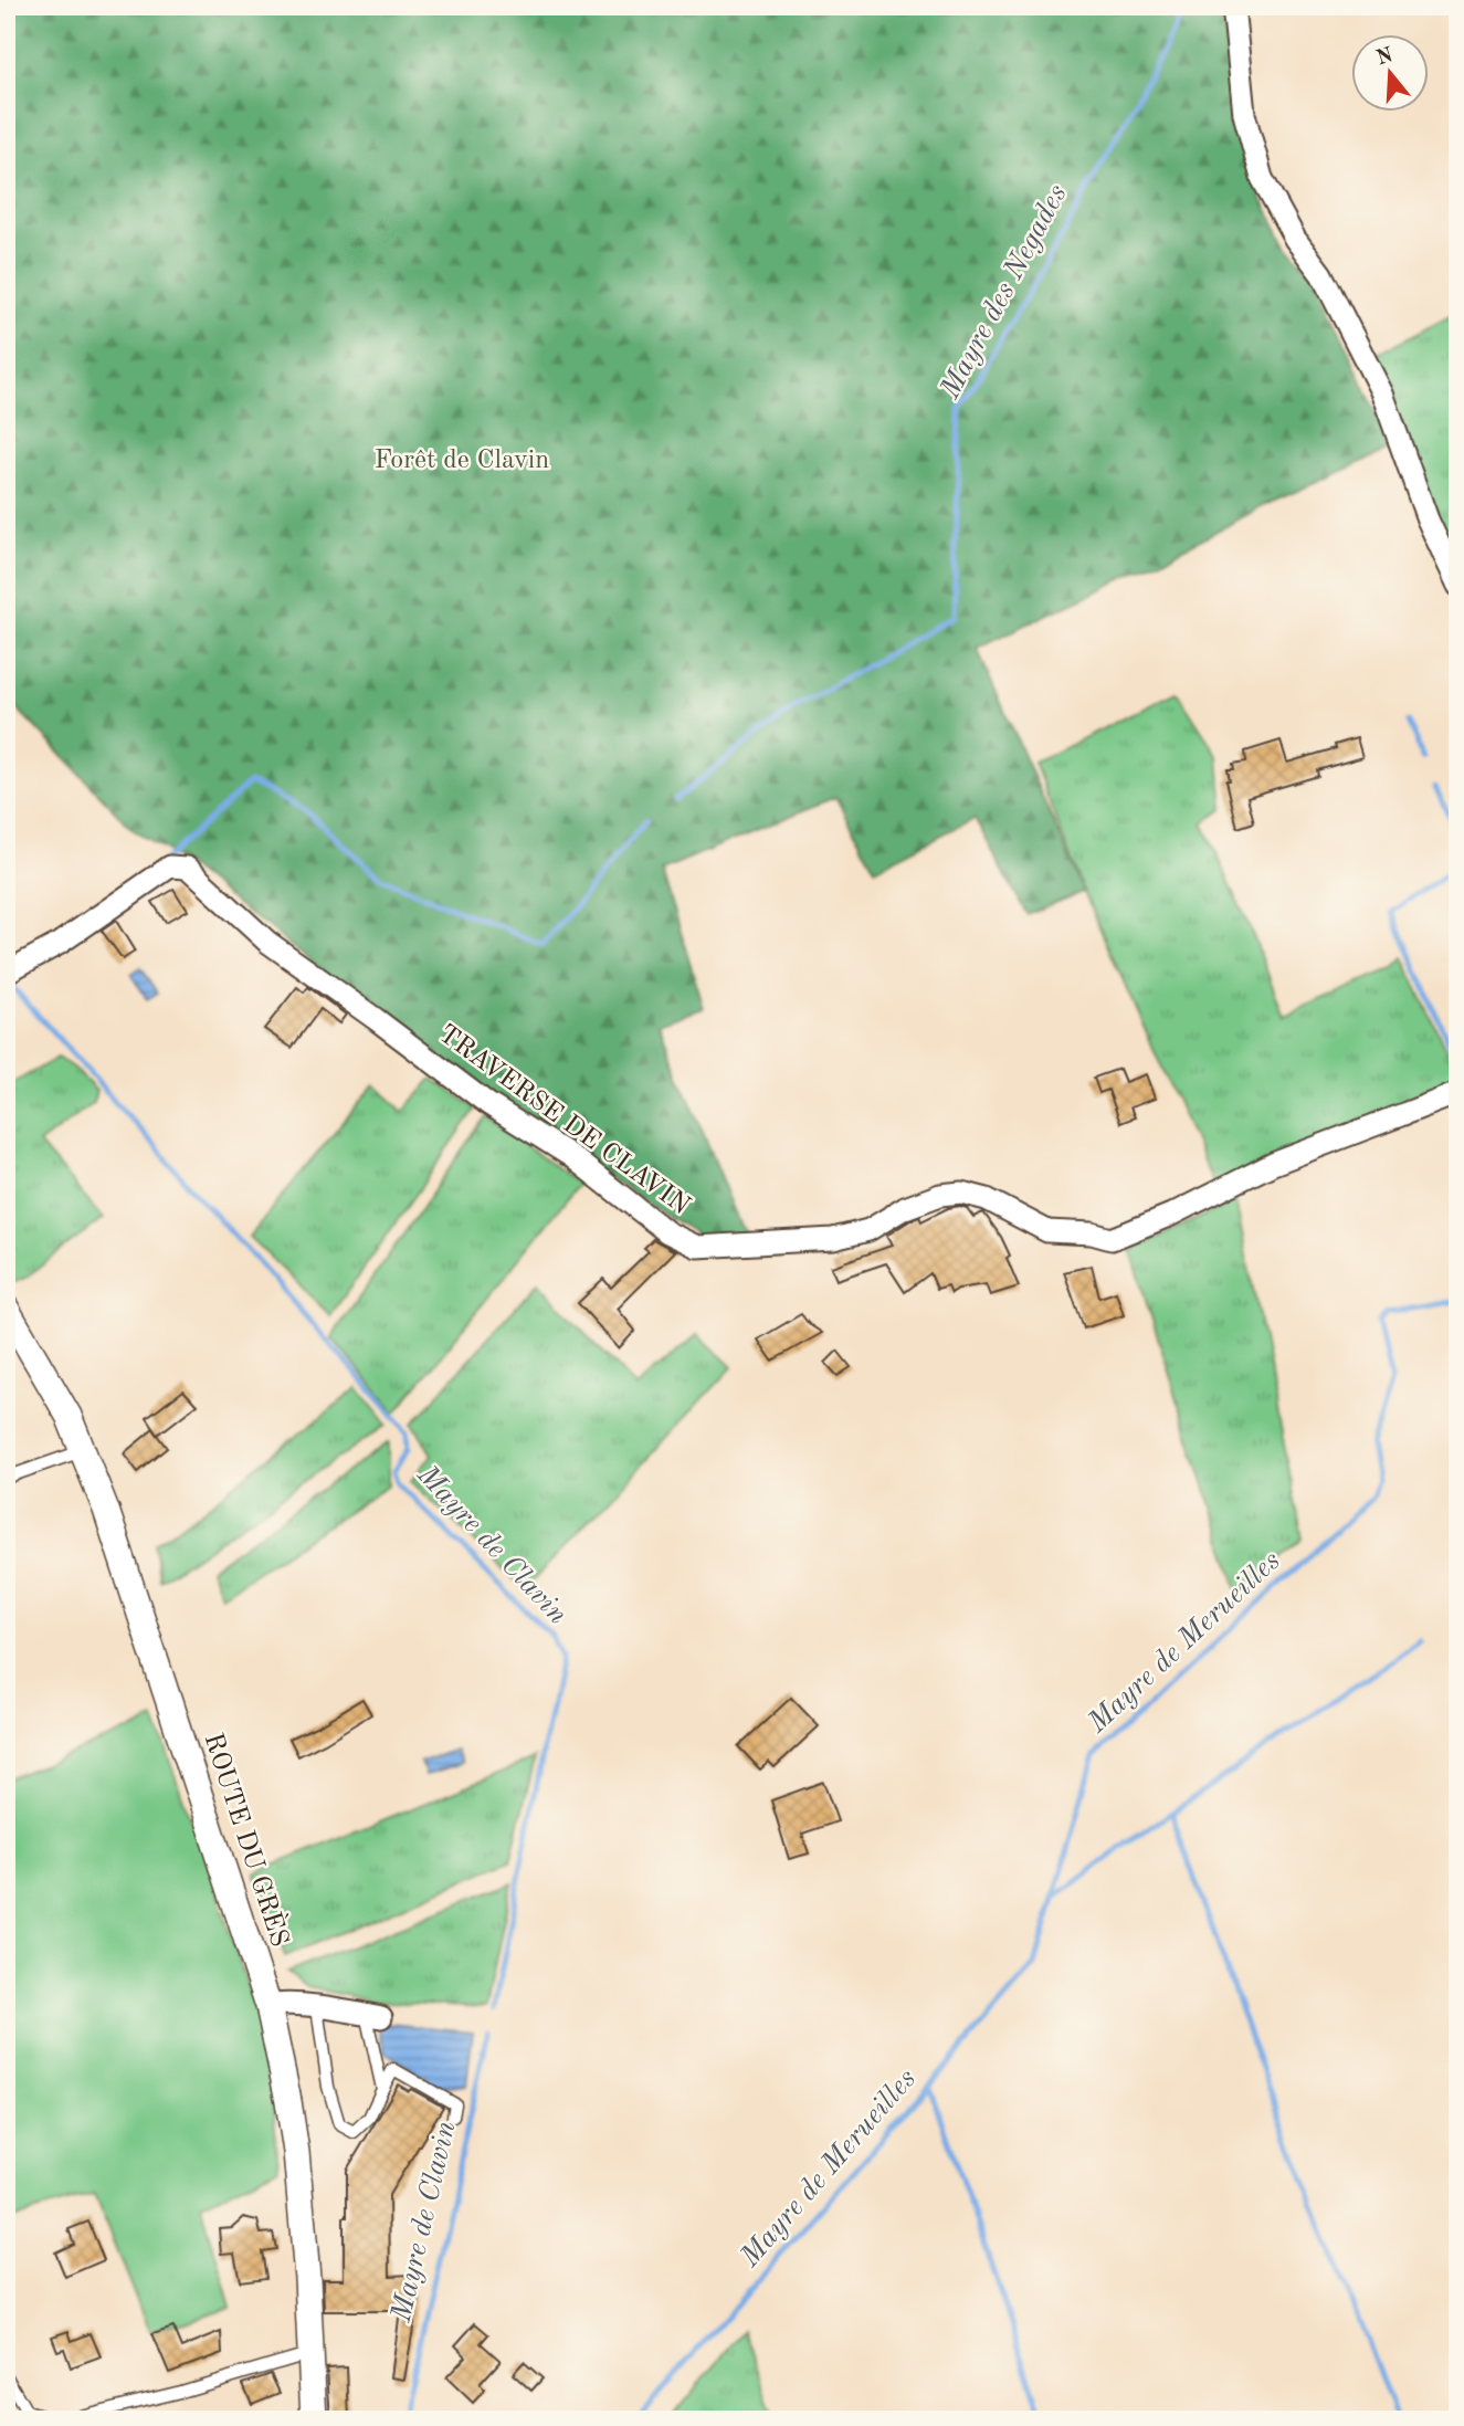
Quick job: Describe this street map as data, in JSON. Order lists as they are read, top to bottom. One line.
{"streets":{"street":["TRAVERSE DE CLAVIN","ROUTE DU GRÈS"]},"water":["Mayre des Negades","Mayre de Clavin","Mayre de Merueilles"],"parks":["Forêt de Clavin"],"north":"top"}
